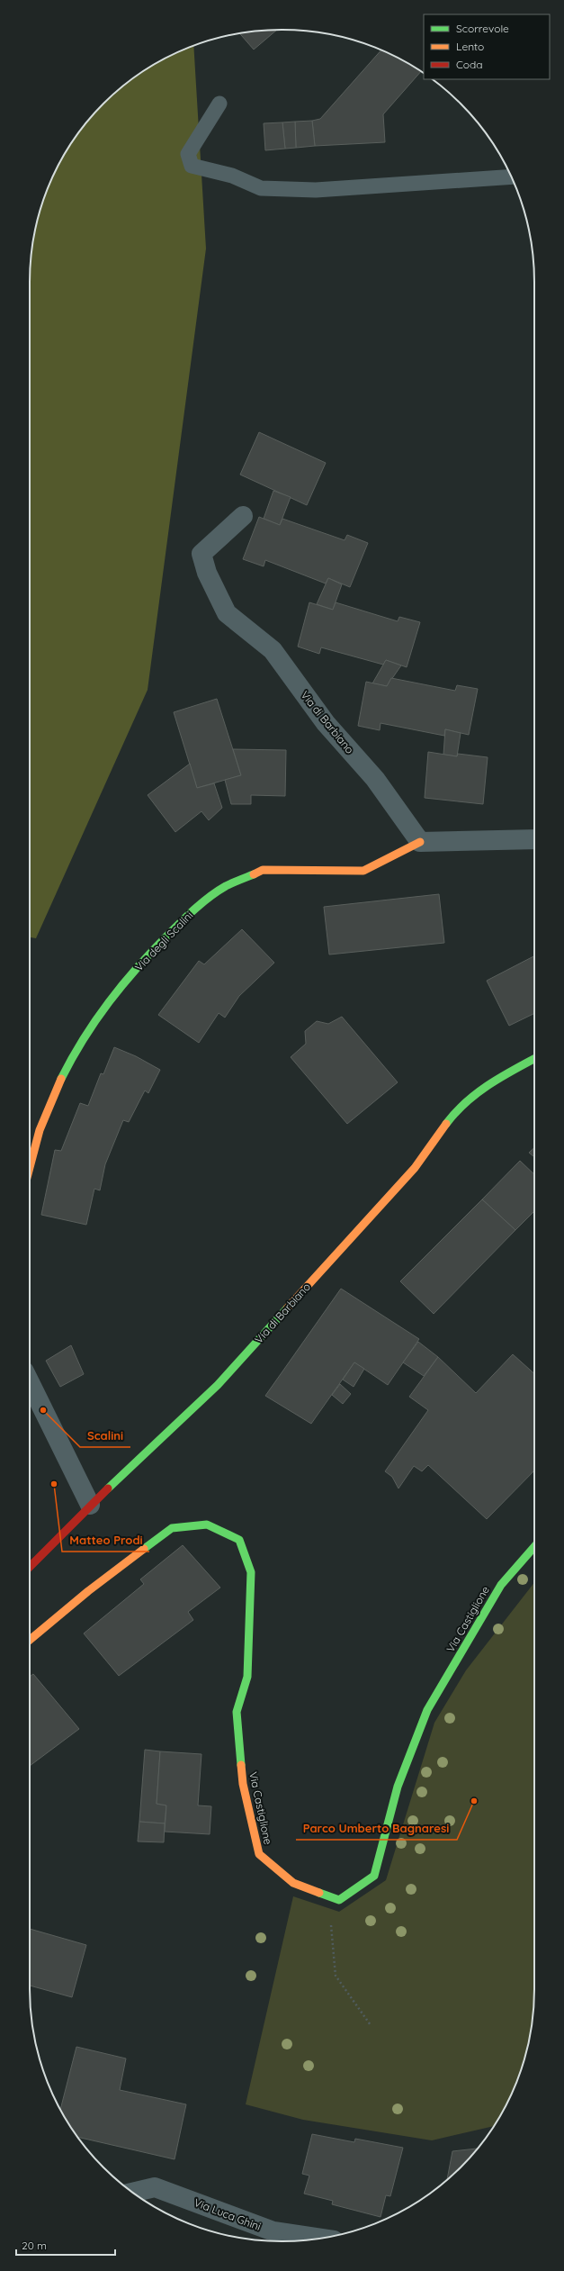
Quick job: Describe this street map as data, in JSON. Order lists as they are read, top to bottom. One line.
{"streets":{"street":["Via di Barbiano","Via degli Scalini","Via Castiglione","Via Luca Ghini"]},"crossings":[["Via di Barbiano","Via degli Scalini"]],"places":["Scalini","Matteo Prodi","Parco Umberto Bagnaresi"],"legend":["Scorrevole","Lento","Coda"],"scale_bar":"20 m"}
